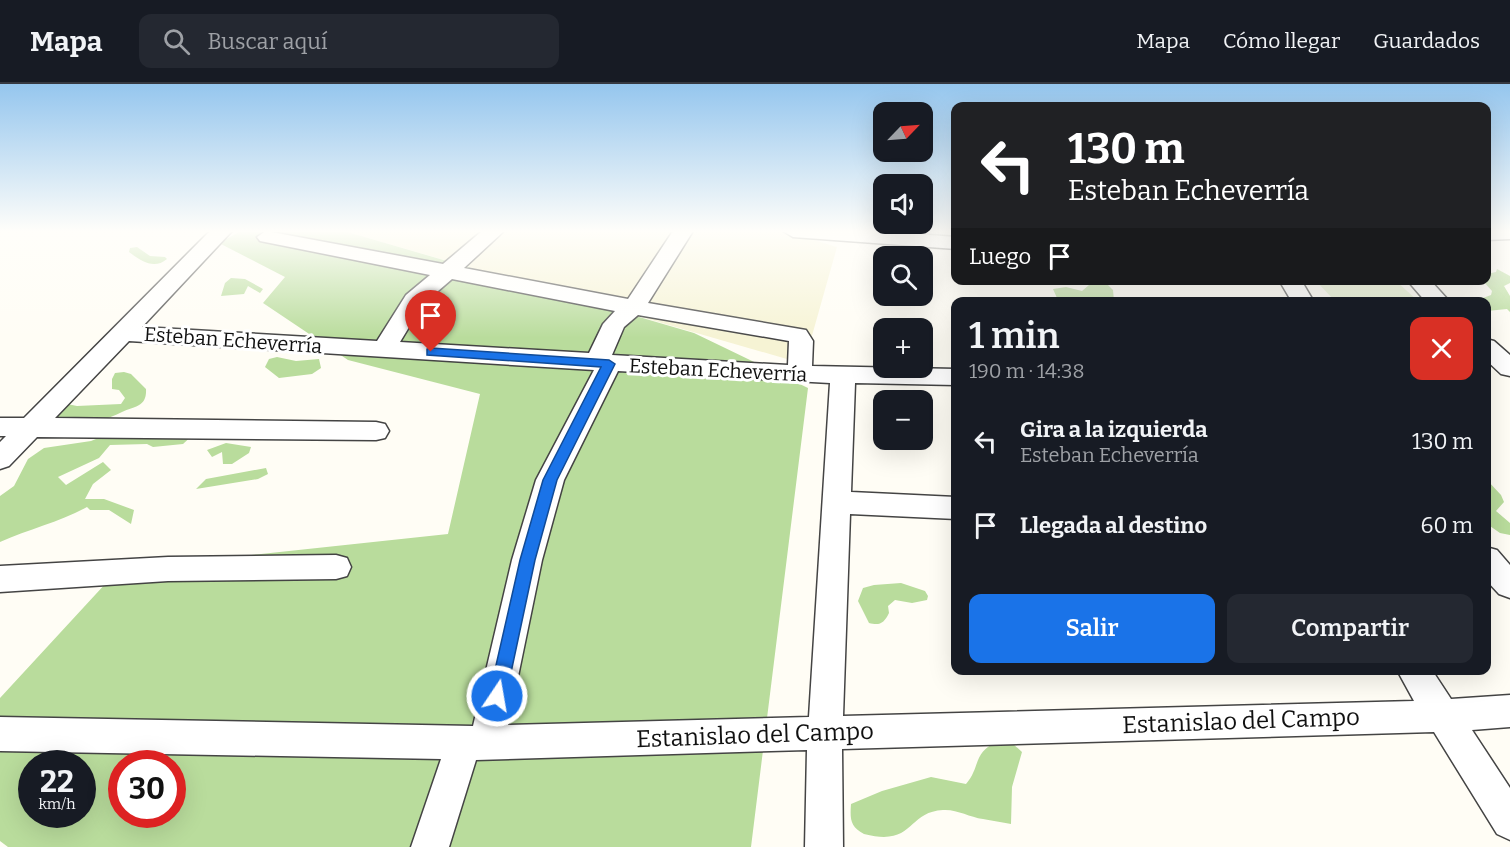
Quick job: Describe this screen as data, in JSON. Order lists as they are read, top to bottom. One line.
{"streets":{"street":["Esteban Echeverría","Estanislao del Campo"]},"north":"top right","page":{"header":"Mapa","search":"Buscar aquí","nav":["Mapa","Cómo llegar","Guardados"],"map_buttons":["+","−"],"turn":["130 m","Esteban Echeverría"],"then":"Luego","heading":["1 min","190 m · 14:38"],"list":[{"name":"Gira a la izquierda","note":"Esteban Echeverría","value":"130 m"},{"name":"Llegada al destino","value":"60 m"}],"buttons":["Salir","Compartir"],"speed":"22 km/h","limit":"30"}}
